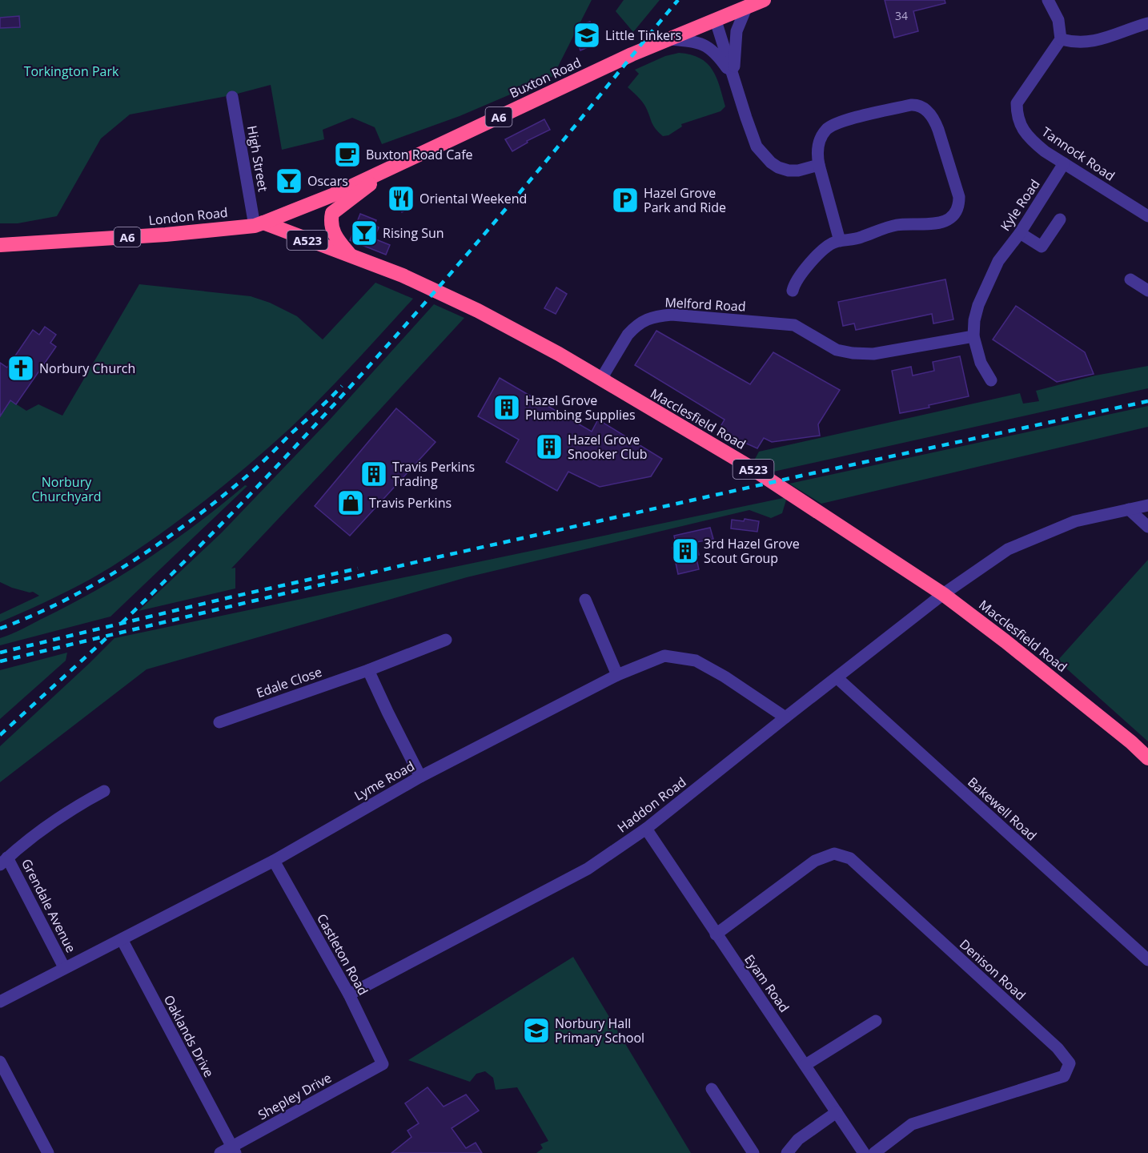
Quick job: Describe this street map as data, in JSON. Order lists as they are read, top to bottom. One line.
{"streets":{"highway":["Buxton Road","A6","London Road","A523","Macclesfield Road"],"street":["Tannock Road","High Street","Kyle Road","Melford Road","Edale Close","Lyme Road","Haddon Road","Bakewell Road","Grendale Avenue","Castleton Road","Denison Road","Eyam Road","Oaklands Drive","Shepley Drive"]},"crossings":[["Buxton Road","High Street"],["Buxton Road","London Road"],["Buxton Road","Macclesfield Road"],["Tannock Road","Kyle Road"],["High Street","London Road"],["High Street","Macclesfield Road"],["Kyle Road","Melford Road"],["London Road","Macclesfield Road"],["Melford Road","Macclesfield Road"],["Macclesfield Road","Haddon Road"],["Lyme Road","Haddon Road"],["Lyme Road","Grendale Avenue"],["Lyme Road","Castleton Road"],["Lyme Road","Oaklands Drive"],["Haddon Road","Bakewell Road"],["Haddon Road","Castleton Road"],["Haddon Road","Eyam Road"],["Castleton Road","Shepley Drive"],["Denison Road","Eyam Road"],["Oaklands Drive","Shepley Drive"]],"parks":["Torkington Park","Norbury Churchyard"],"places":{"school or university":["Little Tinkers","Norbury Hall Primary School"],"cafe":["Buxton Road Cafe"],"bar":["Oscars","Rising Sun"],"restaurant":["Oriental Weekend"],"parking":["Hazel Grove Park and Ride"],"church":["Norbury Church"],"building":["Hazel Grove Plumbing Supplies","Hazel Grove Snooker Club","Travis Perkins Trading","3rd Hazel Grove Scout Group"],"shop":["Travis Perkins"]},"house_numbers":["34"]}
